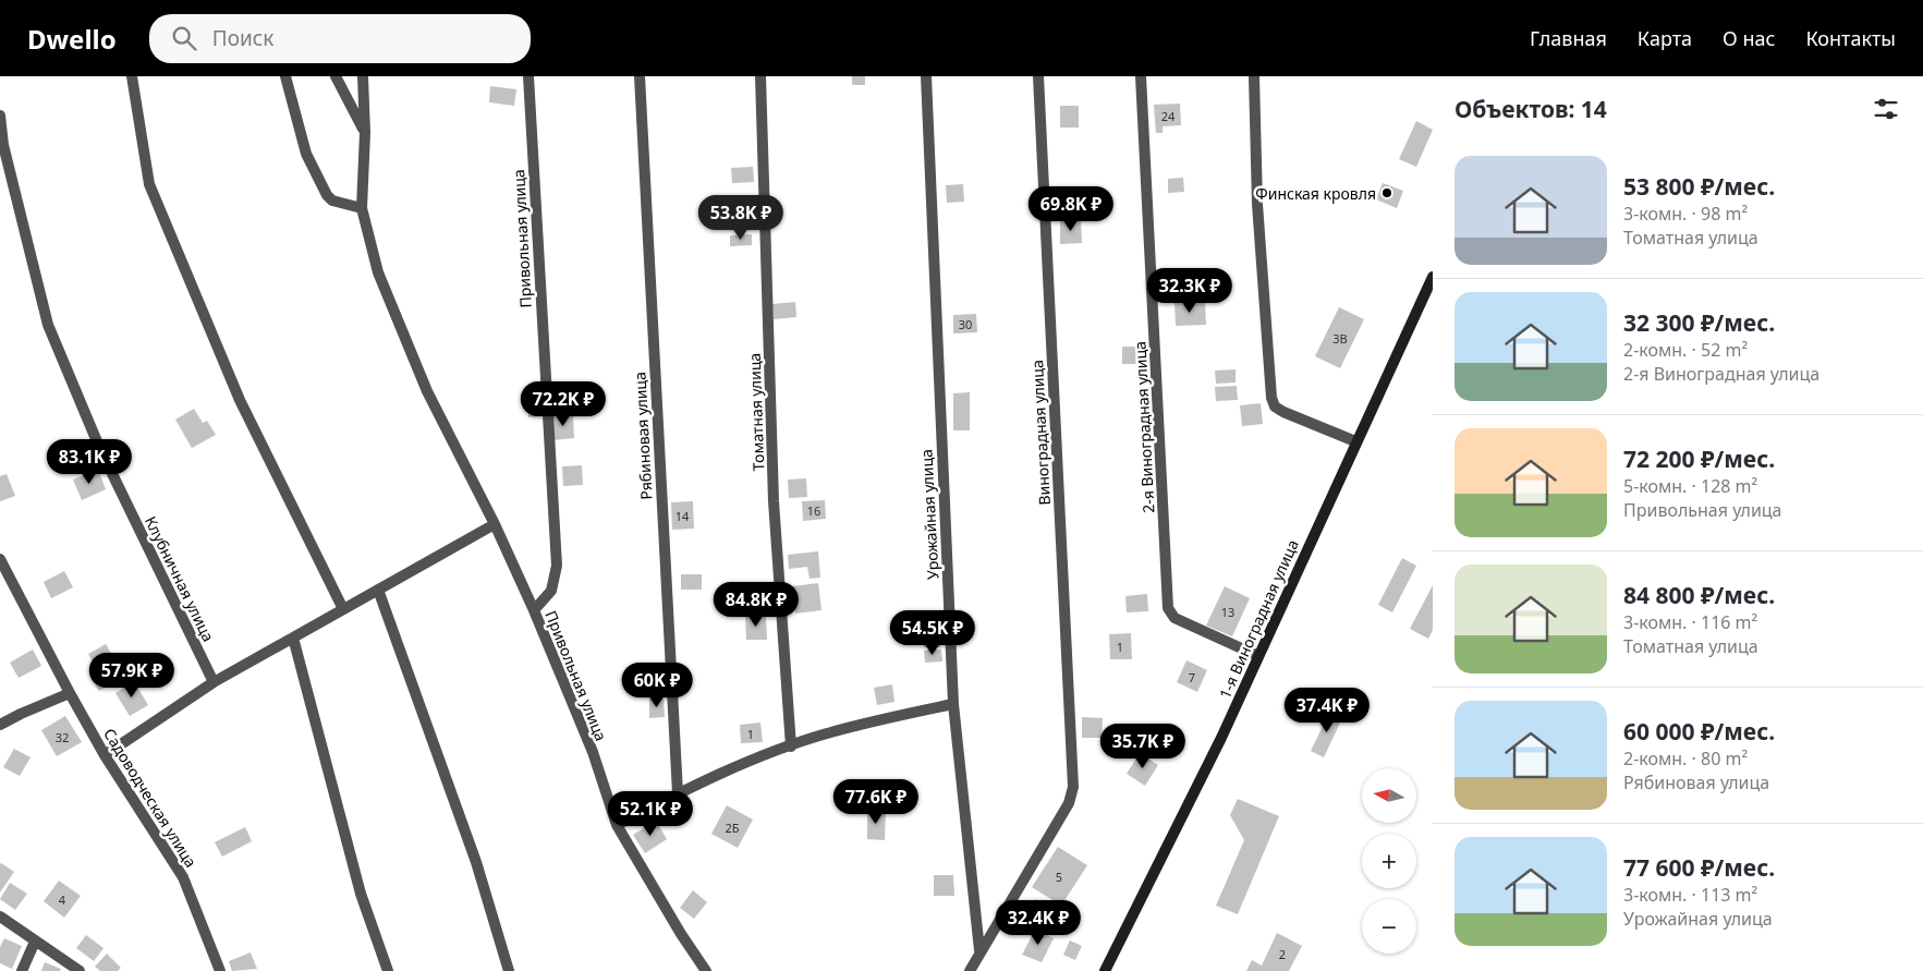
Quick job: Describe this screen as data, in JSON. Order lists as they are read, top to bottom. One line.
{"streets":{"main road":["1-я Виноградная улица"],"street":["Привольная улица","Томатная улица","2-я Виноградная улица","Виноградная улица","Рябиновая улица","Урожайная улица","Клубничная улица","Садоводческая улица"]},"crossings":[["2-я Виноградная улица","1-я Виноградная улица"],["Виноградная улица","Урожайная улица"]],"places":["Финская кровля"],"house_numbers":["24","30","3В","16","14","13","1","7","1","32","2Б","5","4","2"],"north":"left","page":{"header":"Dwello","search":"Поиск","nav":["Главная","Карта","О нас","Контакты"],"heading":"Объектов: 14","list":[{"name":"53 800 ₽/мес.","note":"3-комн. · 98 m² · Томатная улица"},{"name":"32 300 ₽/мес.","note":"2-комн. · 52 m² · 2-я Виноградная улица"},{"name":"72 200 ₽/мес.","note":"5-комн. · 128 m² · Привольная улица"},{"name":"84 800 ₽/мес.","note":"3-комн. · 116 m² · Томатная улица"},{"name":"60 000 ₽/мес.","note":"2-комн. · 80 m² · Рябиновая улица"},{"name":"77 600 ₽/мес.","note":"3-комн. · 113 m² · Урожайная улица"}],"price":["69.8K ₽","53.8K ₽","32.3K ₽","72.2K ₽","83.1K ₽","84.8K ₽","54.5K ₽","57.9K ₽","60K ₽","37.4K ₽","35.7K ₽","77.6K ₽","52.1K ₽","32.4K ₽"],"map_buttons":["+","−"]}}
